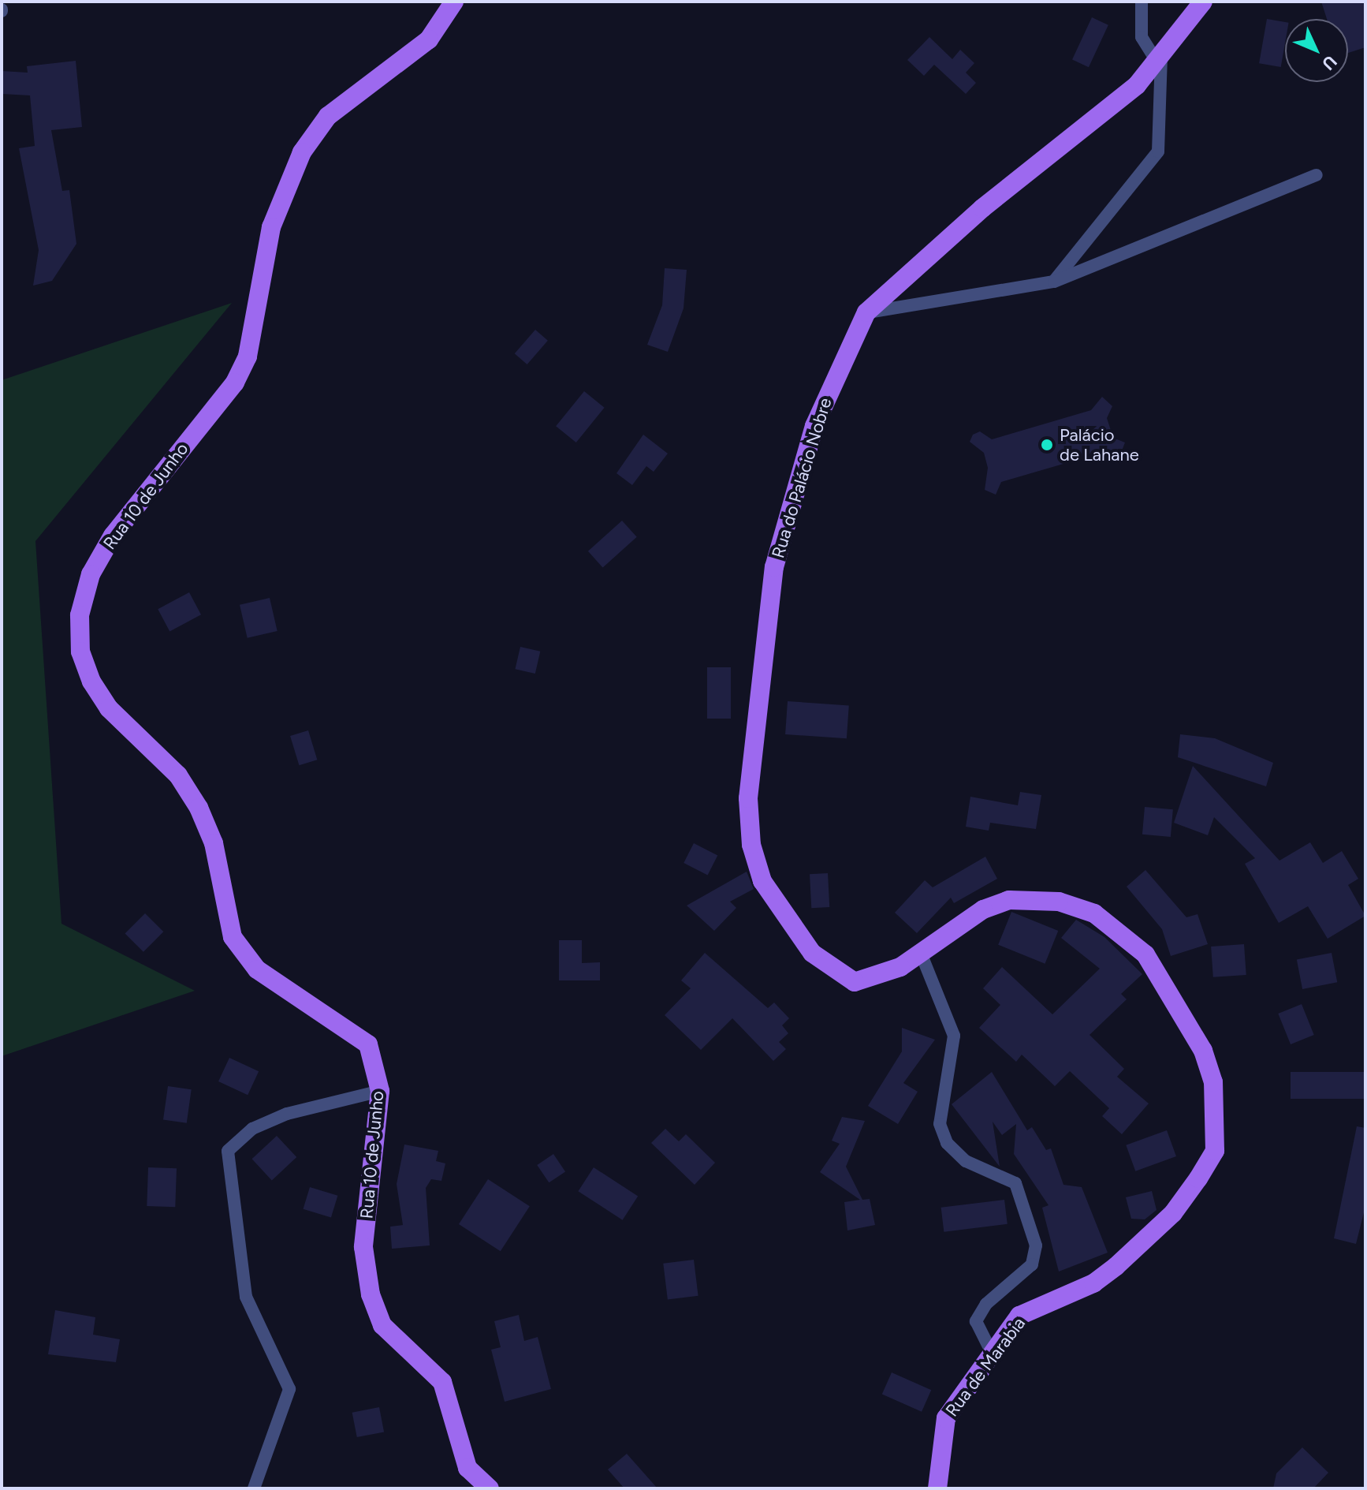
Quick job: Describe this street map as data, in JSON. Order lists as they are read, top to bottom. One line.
{"streets":{"main road":["Rua do Palácio Nobre","Rua 10 de Junho","Rua de Marabia"]},"crossings":[["Rua do Palácio Nobre","Rua de Marabia"]],"places":["Palácio de Lahane"],"north":"bottom right"}
